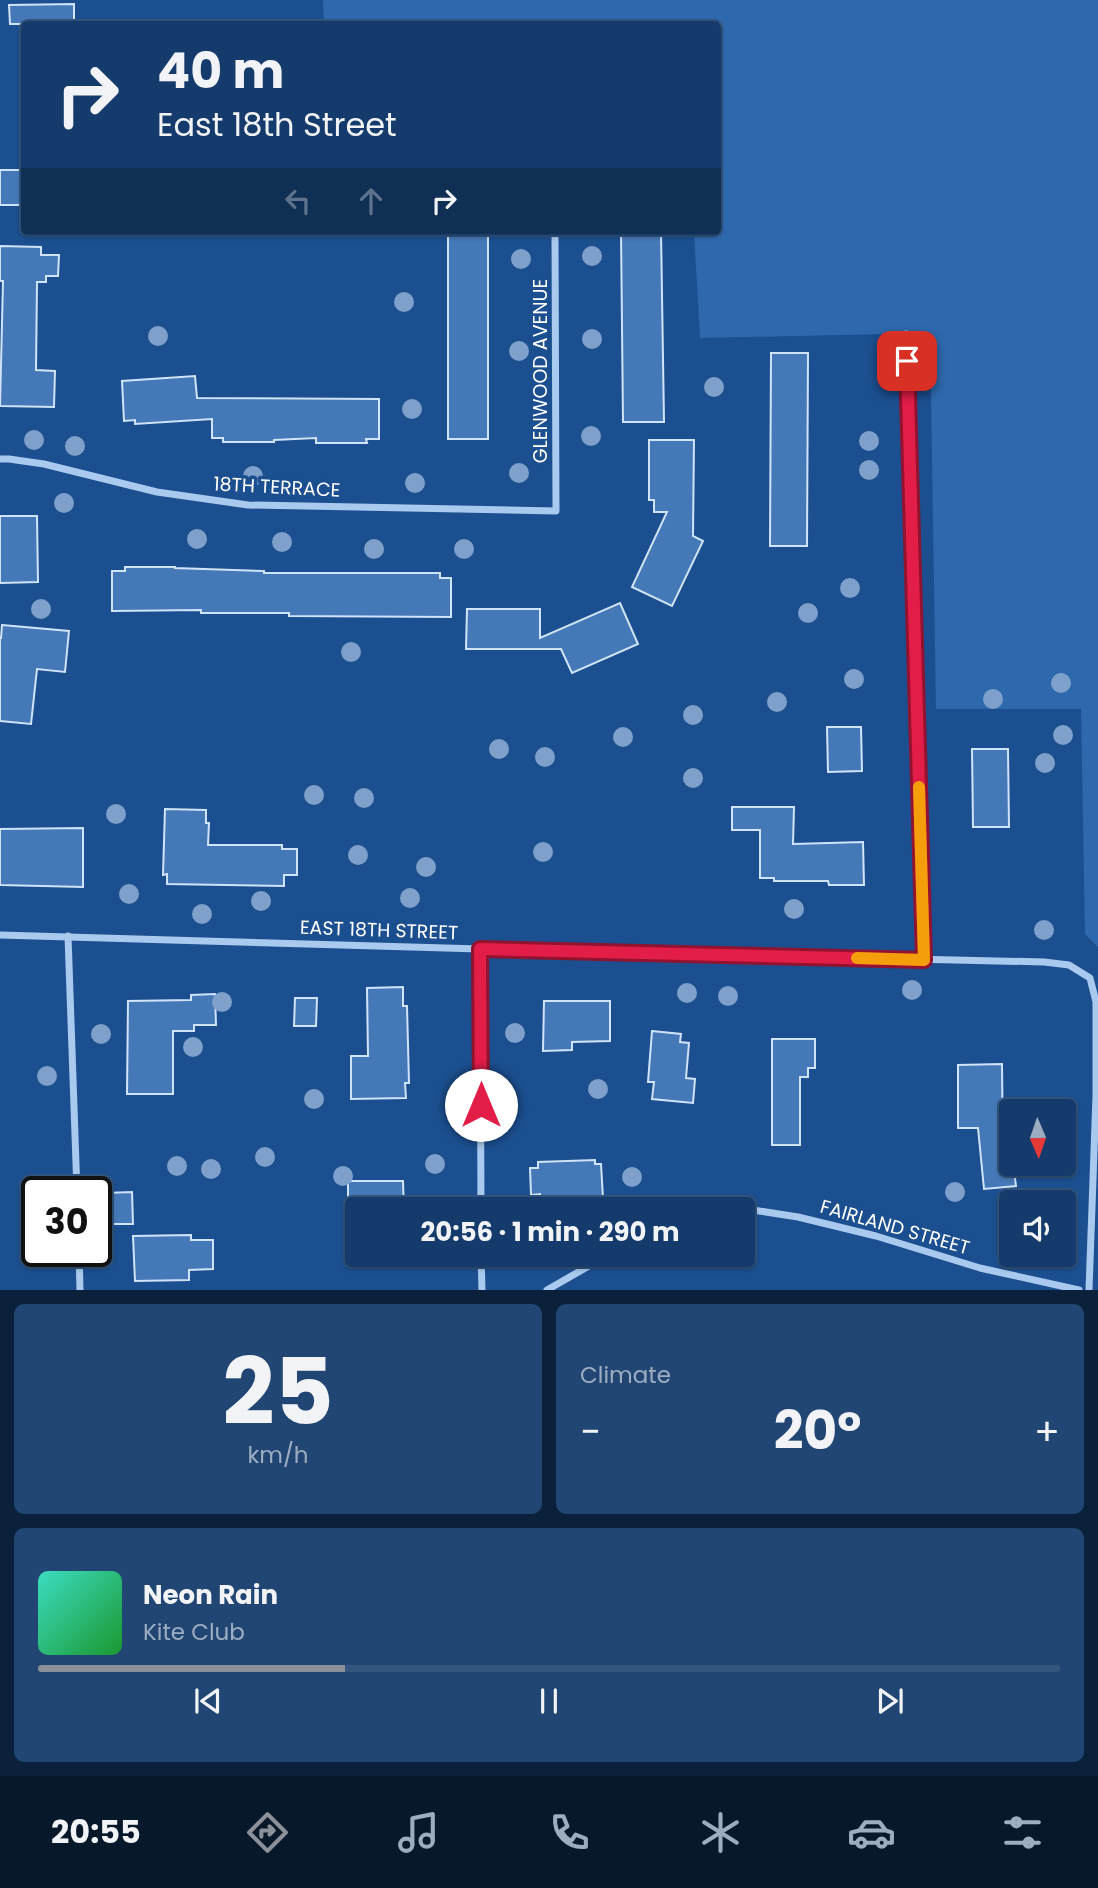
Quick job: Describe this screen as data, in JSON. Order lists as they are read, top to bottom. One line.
{"streets":{"street":["GLENWOOD AVENUE","18TH TERRACE","EAST 18TH STREET","FAIRLAND STREET"]},"crossings":[["GLENWOOD AVENUE","18TH TERRACE"]],"north":"bottom","page":{"turn":["40 m","East 18th Street"],"limit":"30","trip":"20:56 · 1 min · 290 m","tile":[["25","km/h"],"Climate"],"heat":["−","20°","+"],"song":["Neon Rain","Kite Club"],"tabs":"20:55"}}
